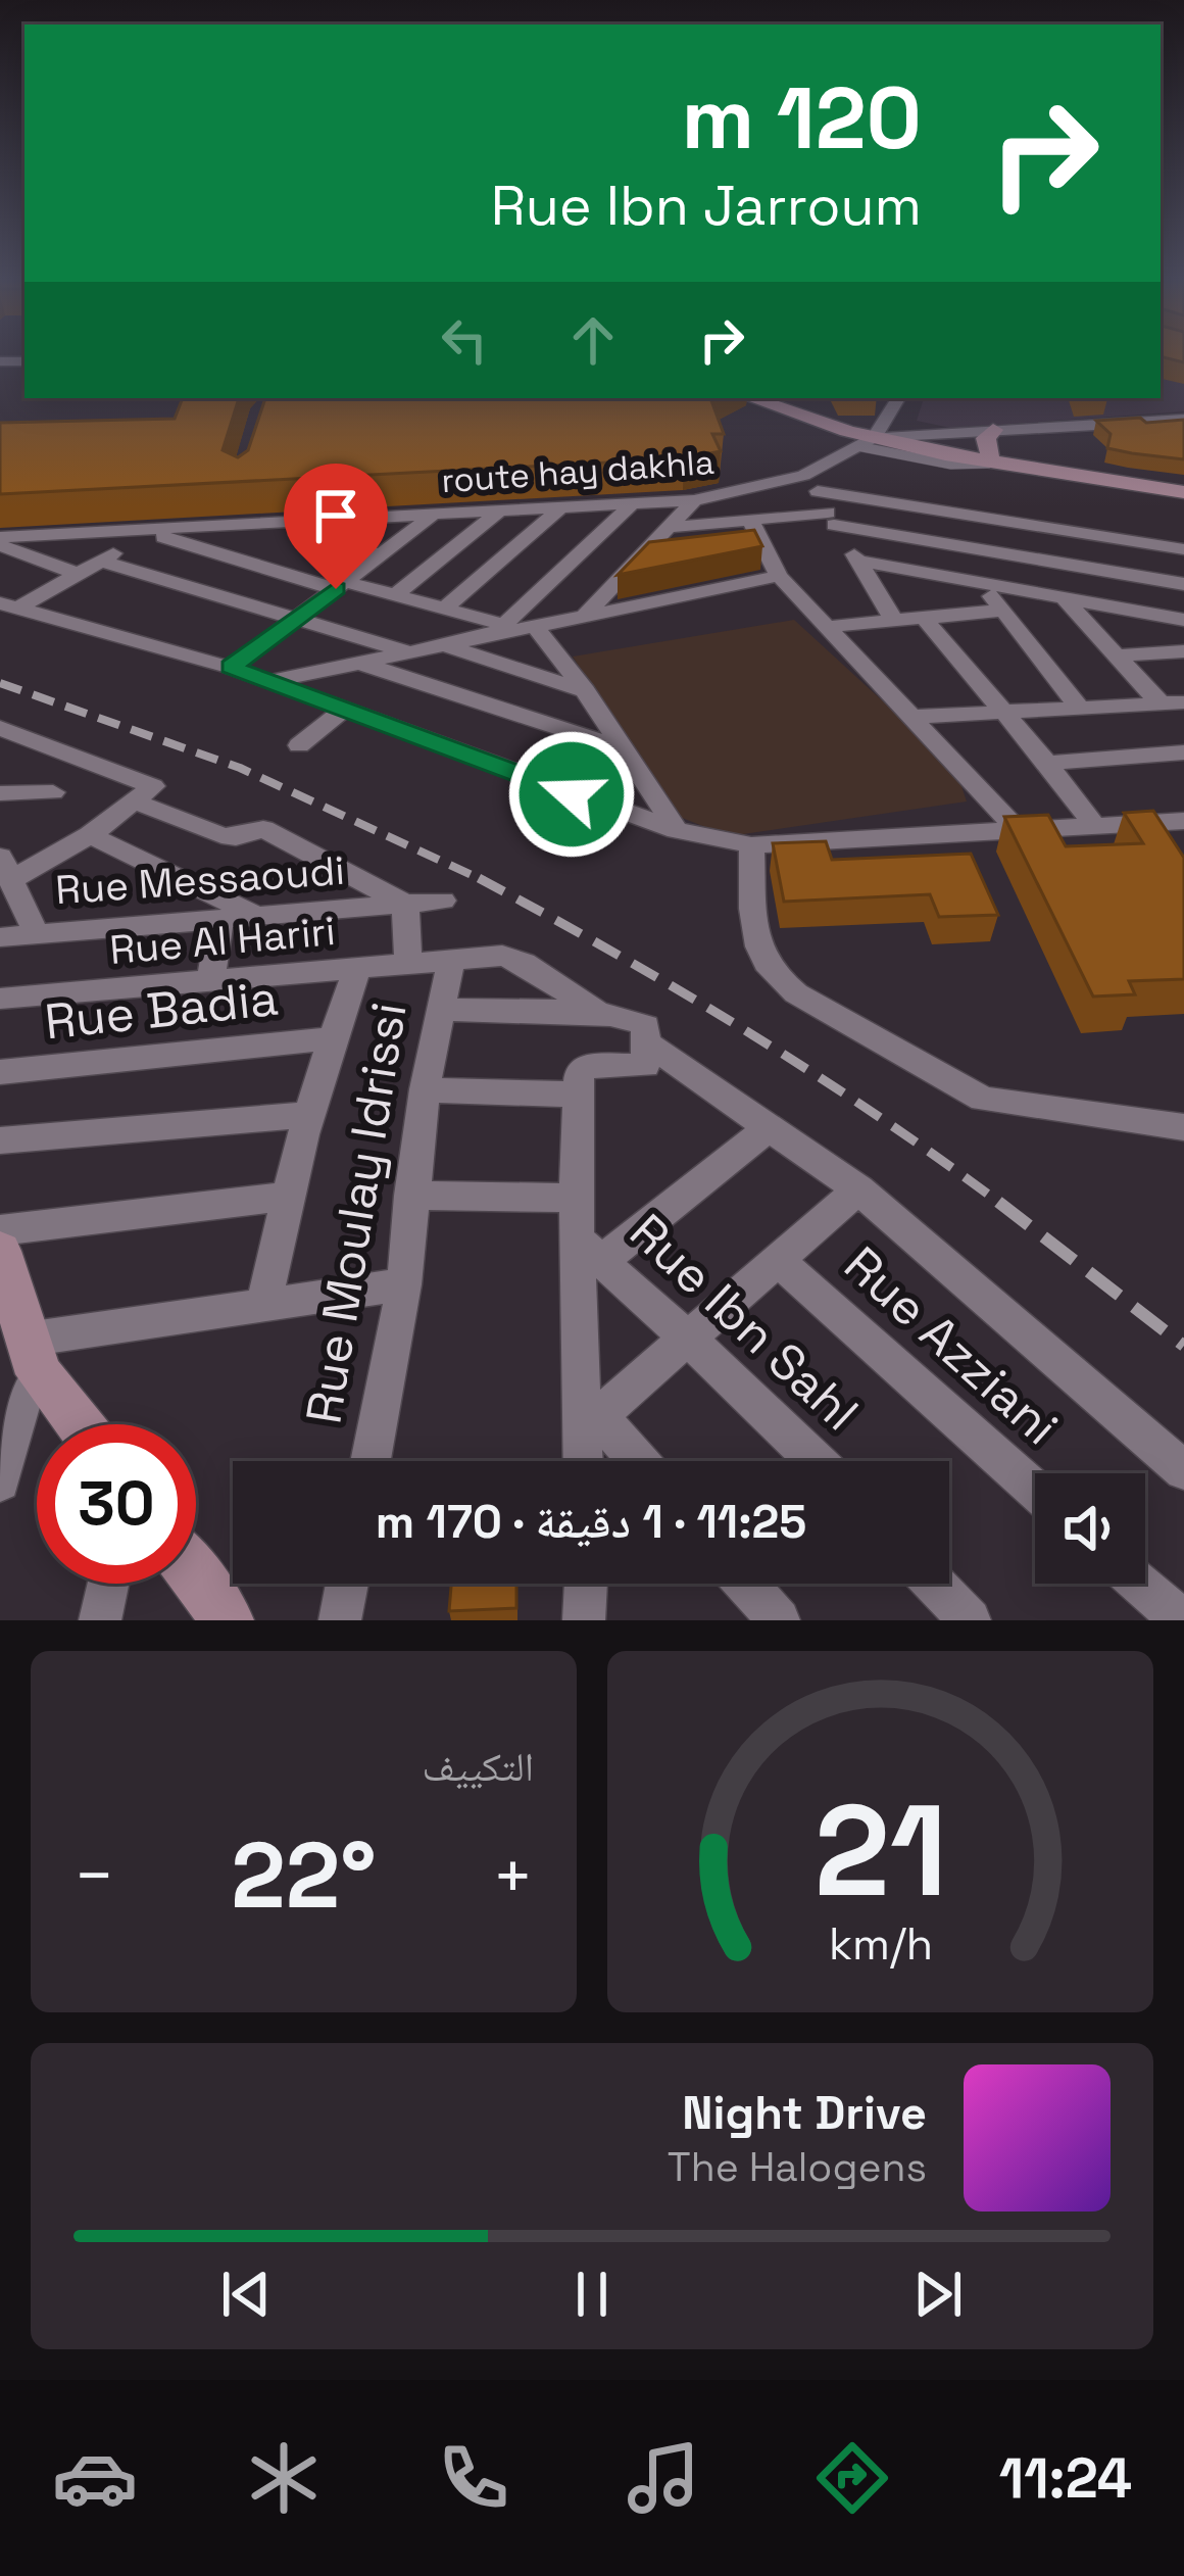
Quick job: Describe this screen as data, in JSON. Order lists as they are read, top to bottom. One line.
{"streets":{"street":["route hay dakhla","Rue Messaoudi","Rue Al Hariri","Rue Badia","Rue Moulay Idrissi","Rue Ibn Sahl","Rue Azziani"]},"crossings":[["Rue Al Hariri","Rue Moulay Idrissi"]],"page":{"turn":["120 m","Rue Ibn Jarroum"],"limit":"30","trip":"11:25 · 1 دقيقة · 170 m","tile":"التكييف","heat":["−","22°","+"],"song":["Night Drive","The Halogens"],"tabs":"11:24","gauge":["21","km/h"]}}
